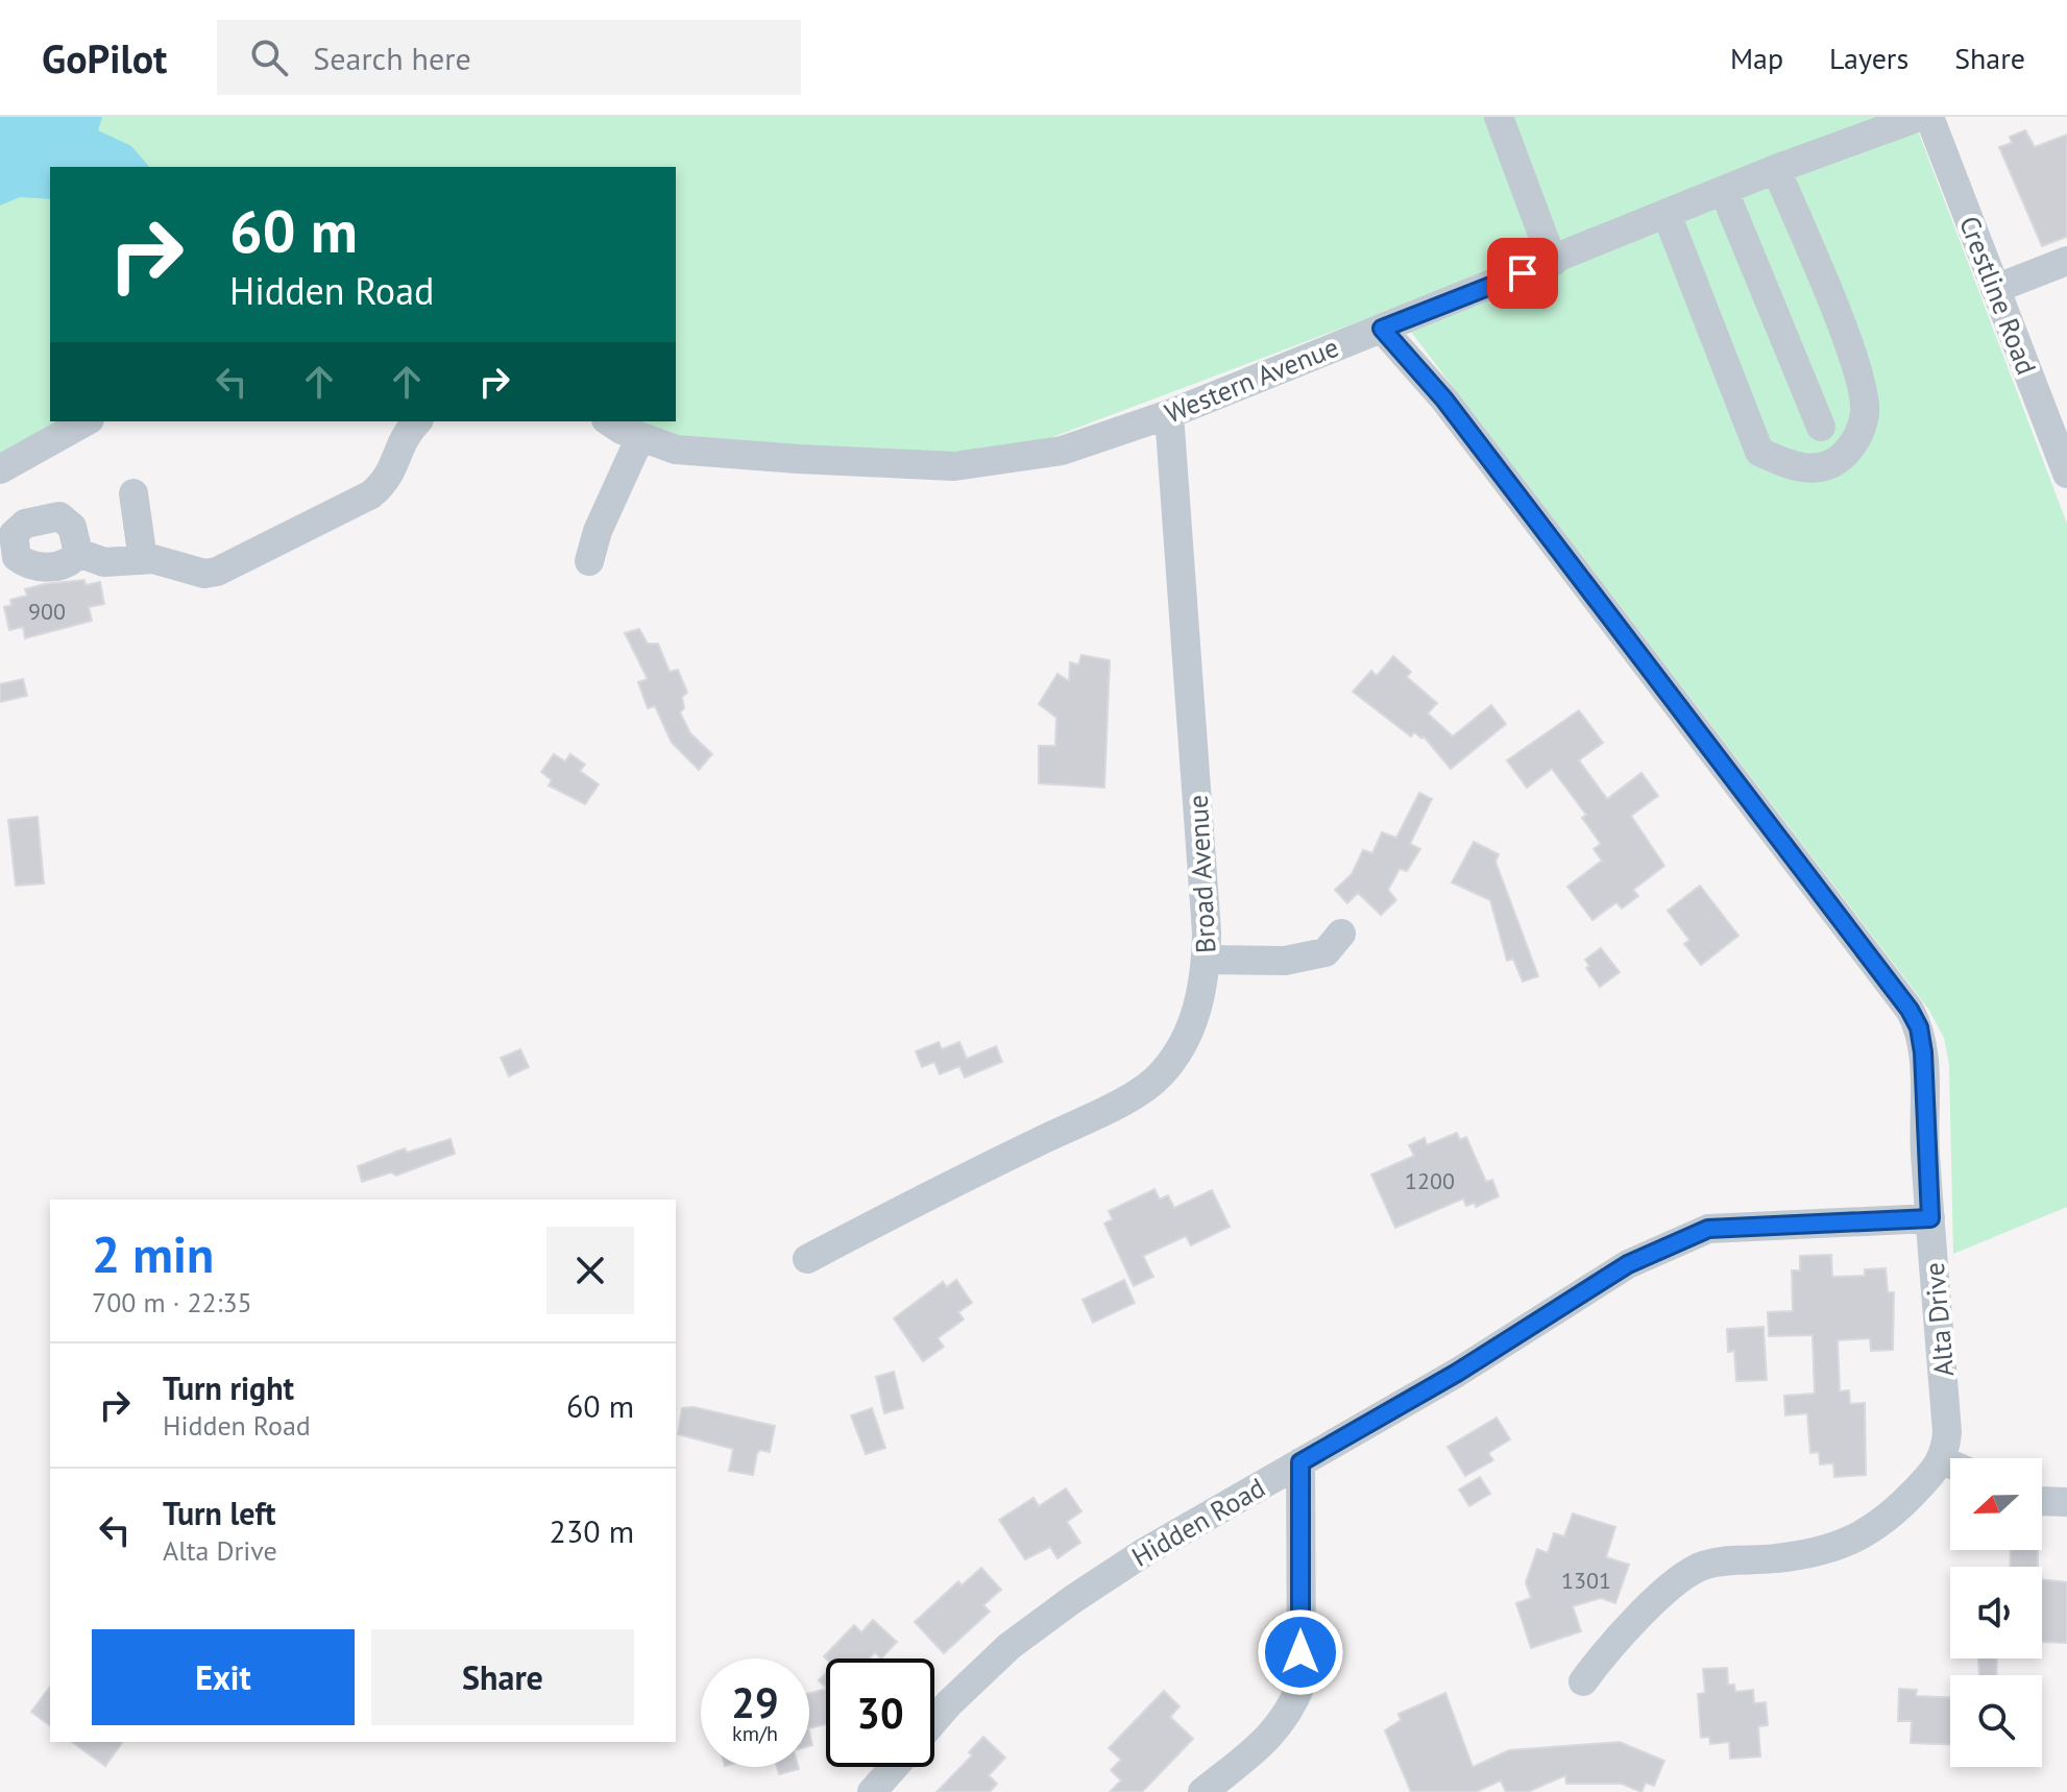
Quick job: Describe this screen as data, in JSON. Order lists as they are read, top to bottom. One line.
{"streets":{"street":["Crestline Road","Western Avenue","Broad Avenue","Alta Drive","Hidden Road"]},"crossings":[["Western Avenue","Broad Avenue"],["Western Avenue","Alta Drive"],["Alta Drive","Hidden Road"]],"house_numbers":["900","1200","1301"],"north":"left","page":{"header":"GoPilot","search":"Search here","nav":["Map","Layers","Share"],"turn":["60 m","Hidden Road"],"heading":["2 min","700 m · 22:35"],"list":[{"name":"Turn right","note":"Hidden Road","value":"60 m"},{"name":"Turn left","note":"Alta Drive","value":"230 m"}],"buttons":["Exit","Share"],"speed":"29 km/h","limit":"30"}}
